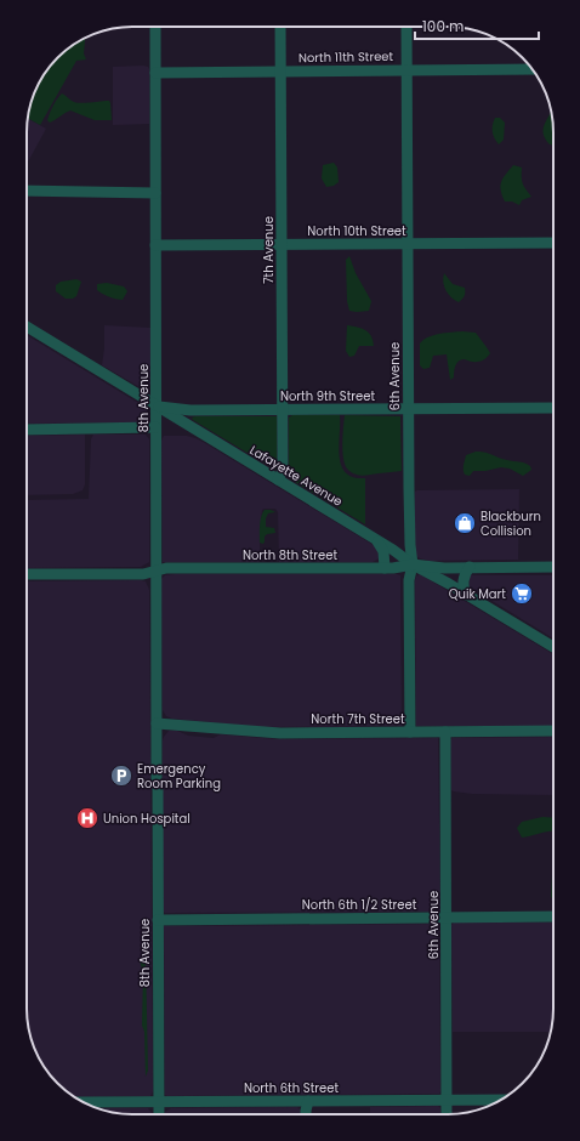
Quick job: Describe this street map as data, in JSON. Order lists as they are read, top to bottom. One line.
{"streets":{"street":["North 11th Street","North 10th Street","7th Avenue","6th Avenue","North 9th Street","8th Avenue","Lafayette Avenue","North 8th Street","North 7th Street","North 6th 1/2 Street","North 6th Street"]},"crossings":[["North 11th Street","7th Avenue"],["North 11th Street","6th Avenue"],["North 11th Street","8th Avenue"],["North 10th Street","7th Avenue"],["North 10th Street","6th Avenue"],["North 10th Street","8th Avenue"],["7th Avenue","North 9th Street"],["7th Avenue","Lafayette Avenue"],["6th Avenue","North 9th Street"],["6th Avenue","Lafayette Avenue"],["6th Avenue","North 8th Street"],["6th Avenue","North 7th Street"],["6th Avenue","North 6th 1/2 Street"],["6th Avenue","North 6th Street"],["North 9th Street","8th Avenue"],["North 9th Street","Lafayette Avenue"],["8th Avenue","Lafayette Avenue"],["8th Avenue","North 8th Street"],["8th Avenue","North 7th Street"],["8th Avenue","North 6th 1/2 Street"],["8th Avenue","North 6th Street"],["Lafayette Avenue","North 8th Street"]],"places":{"shop":["Blackburn Collision"],"supermarket":["Quik Mart"],"parking":["Emergency Room Parking"],"hospital":["Union Hospital"]},"scale_bar":"100 m"}
